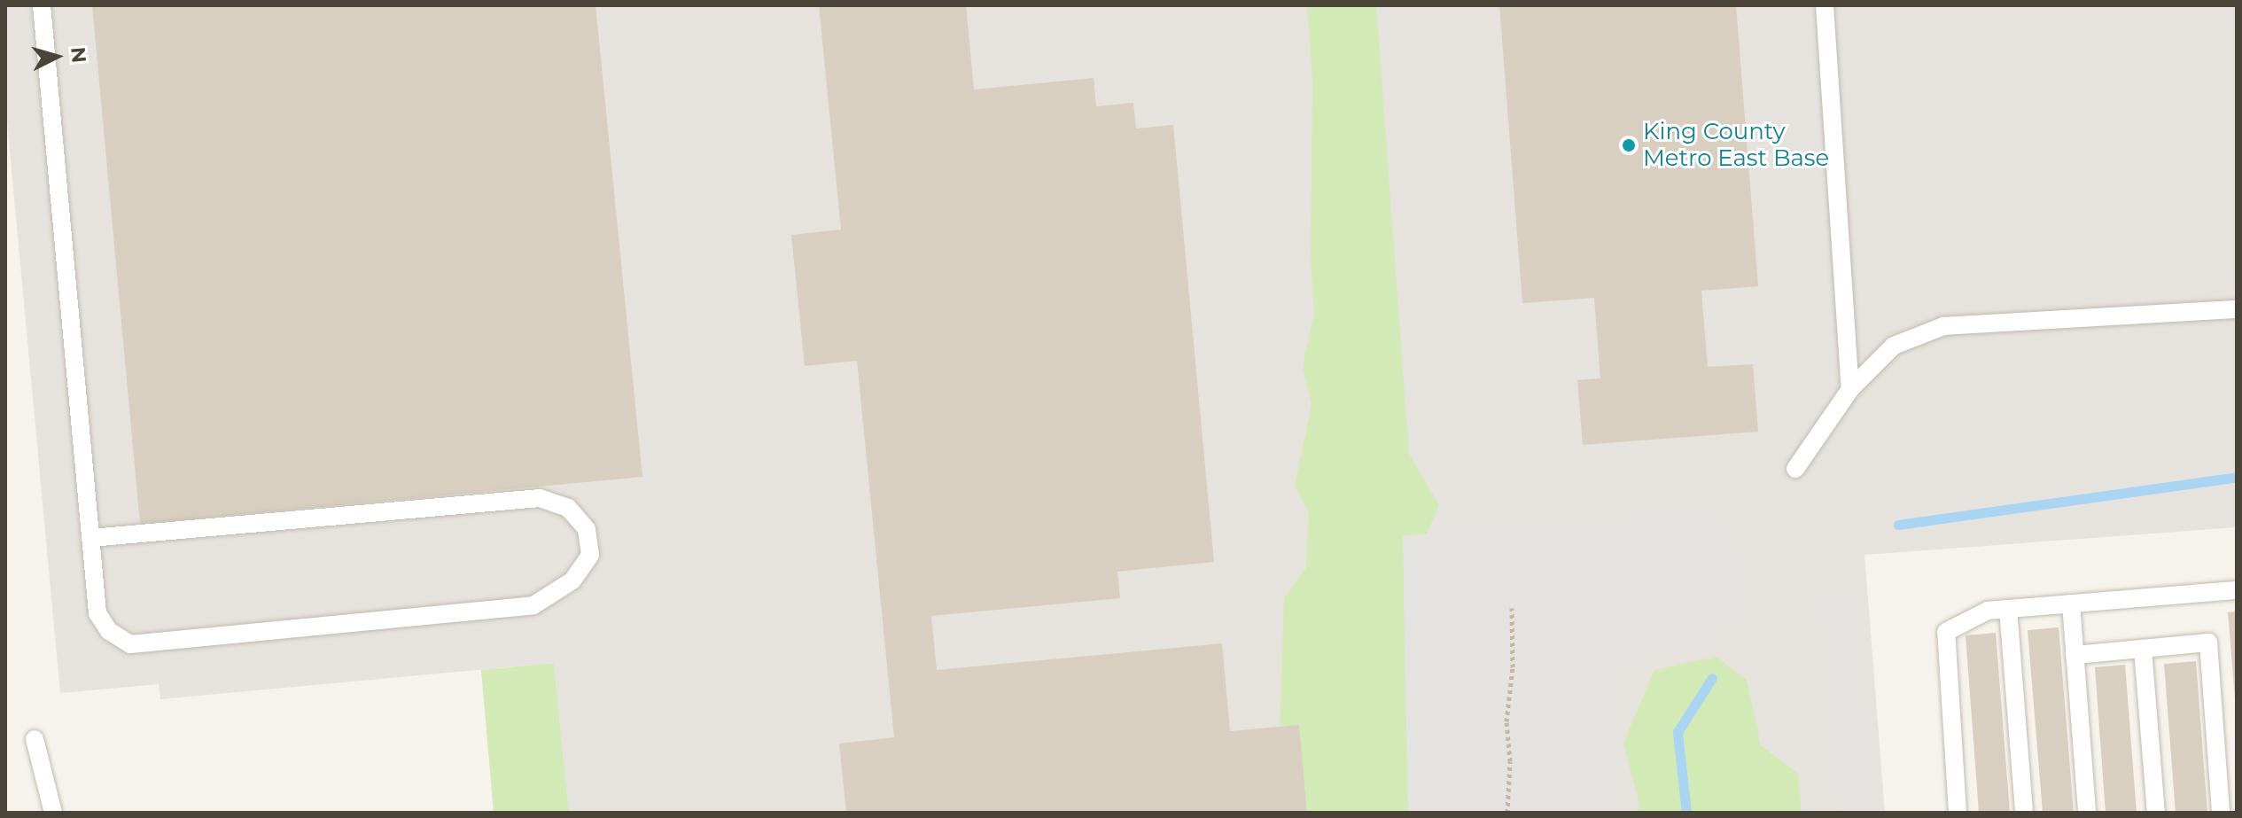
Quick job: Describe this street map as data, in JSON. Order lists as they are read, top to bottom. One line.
{"places":["King County Metro East Base"],"north":"right"}
